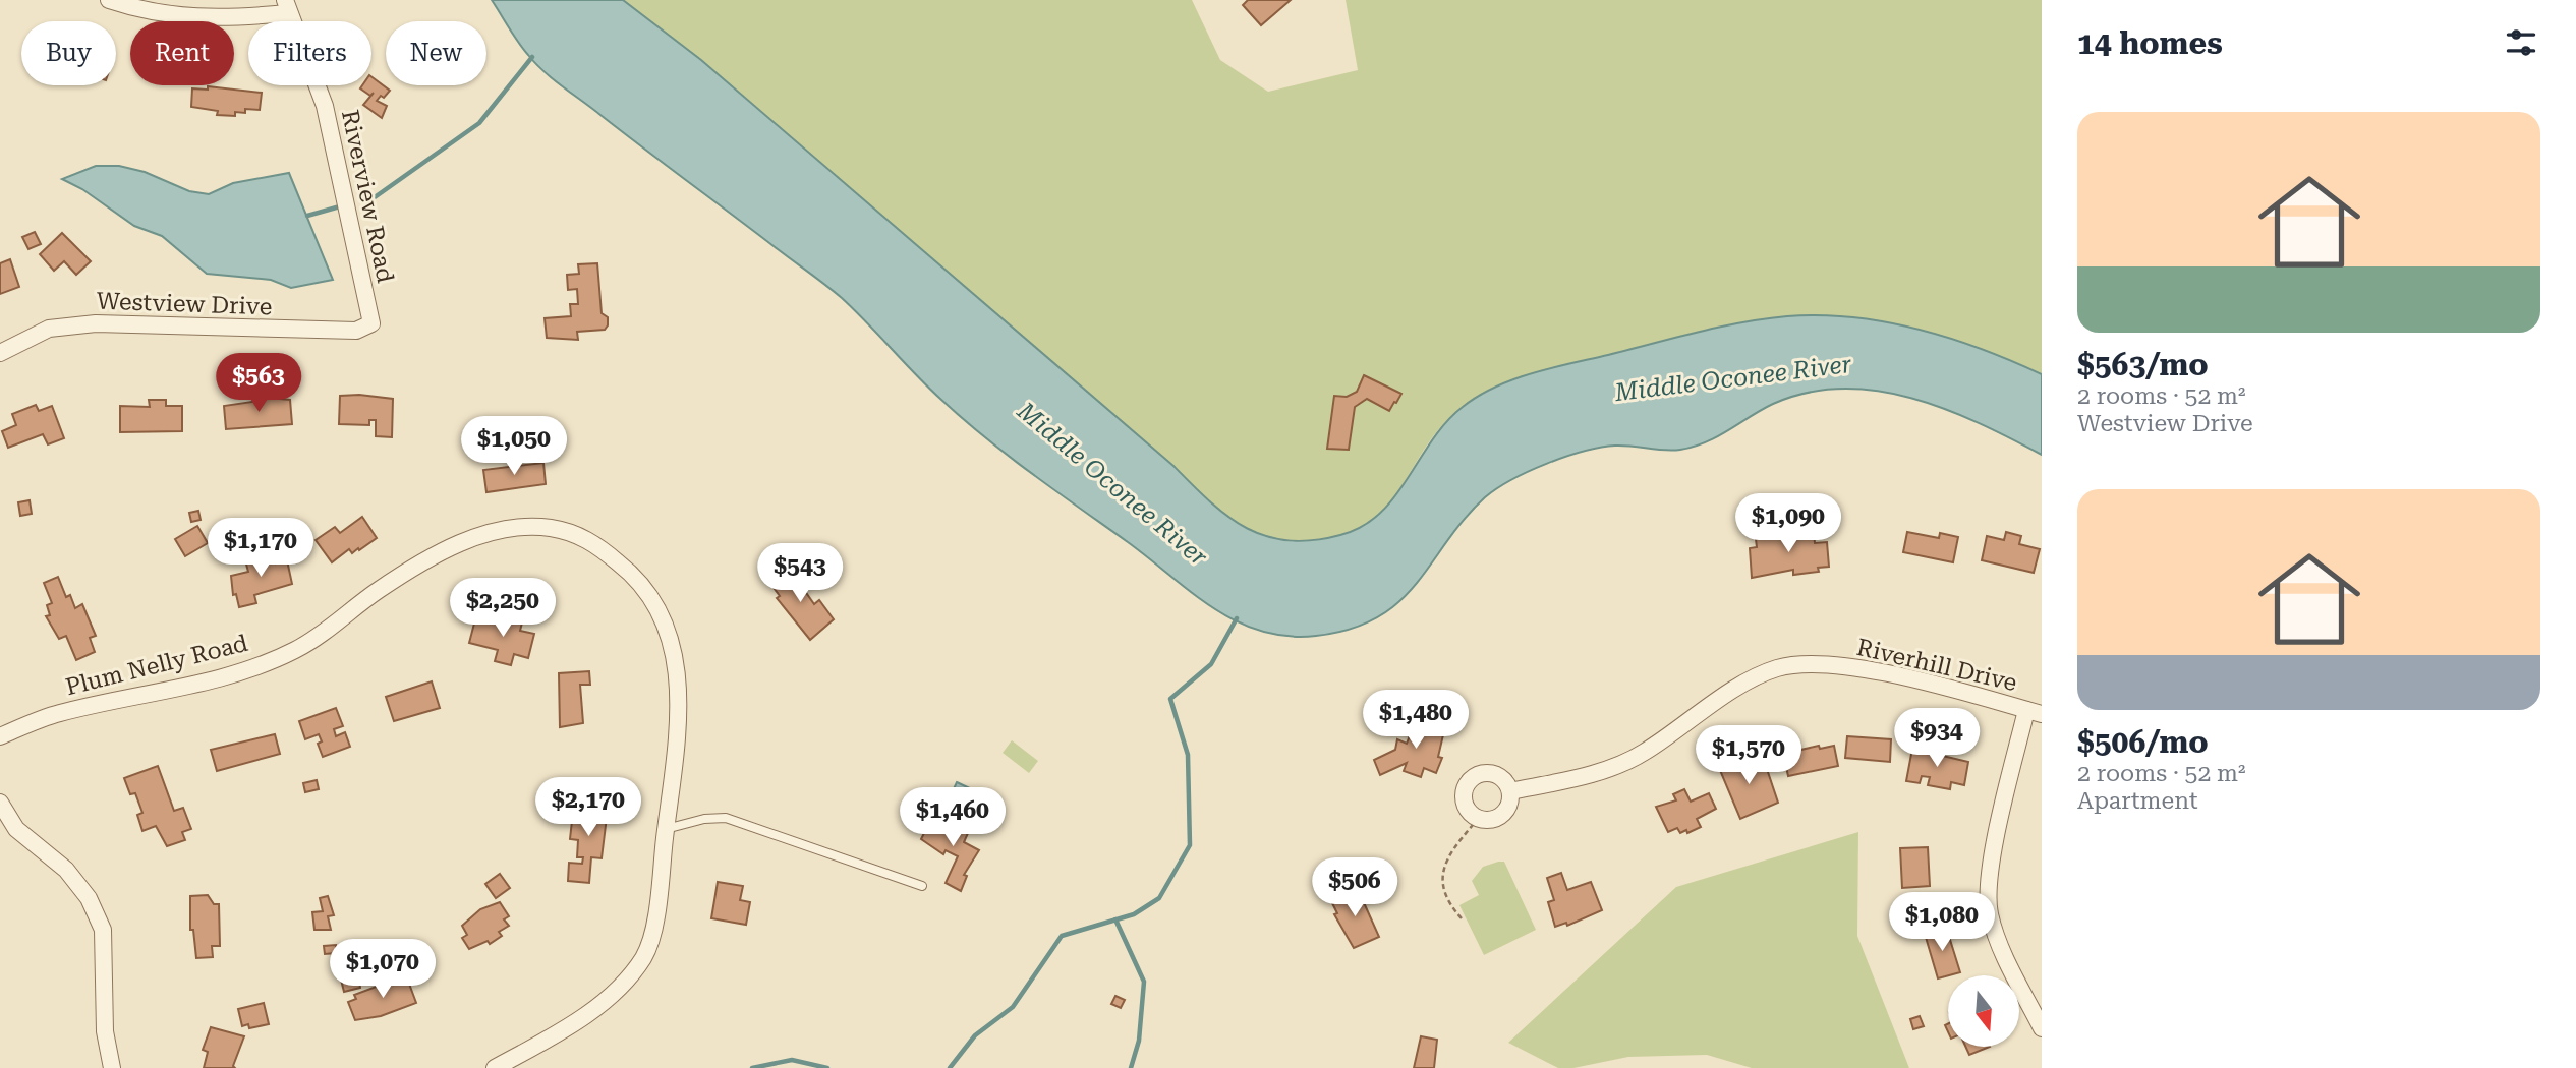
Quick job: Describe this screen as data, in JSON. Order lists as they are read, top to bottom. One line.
{"streets":{"street":["Riverview Road","Westview Drive","Plum Nelly Road","Riverhill Drive"]},"crossings":[["Riverview Road","Westview Drive"]],"water":["Middle Oconee River"],"north":"bottom","page":{"heading":"14 homes","chip":["Buy","Rent","Filters","New"],"list":[{"name":"$563/mo","note":"2 rooms · 52 m² · Westview Drive"},{"name":"$506/mo","note":"2 rooms · 52 m² · Apartment"}],"price":["$563","$1,050","$1,090","$1,170","$543","$2,250","$1,480","$934","$1,570","$2,170","$1,460","$506","$1,080","$1,070"]}}
